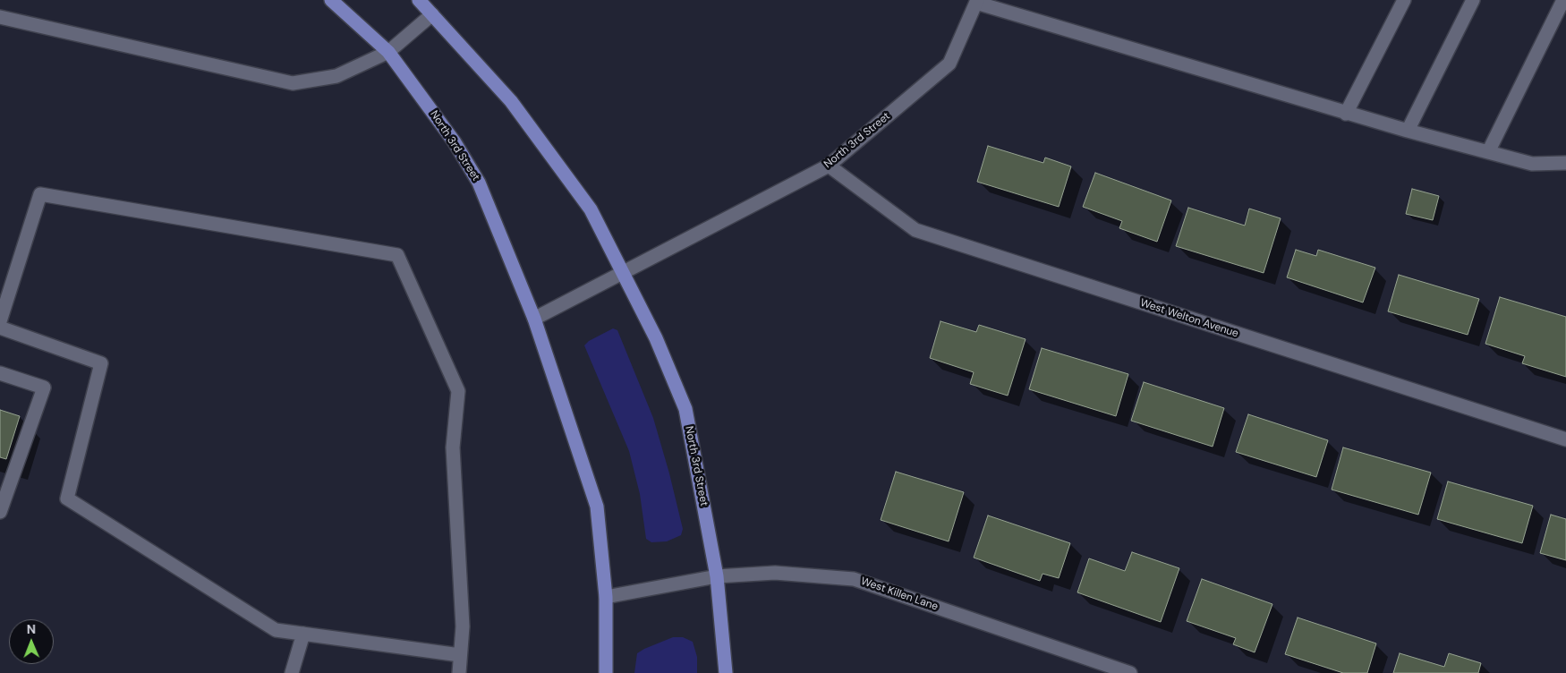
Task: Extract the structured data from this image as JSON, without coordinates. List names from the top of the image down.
{
  "streets": {
    "main road": ["North 3rd Street"],
    "street": ["West Welton Avenue", "West Killen Lane"]
  },
  "crossings": [
    ["North 3rd Street", "West Welton Avenue"],
    ["North 3rd Street", "West Killen Lane"]
  ],
  "north": "top"
}
